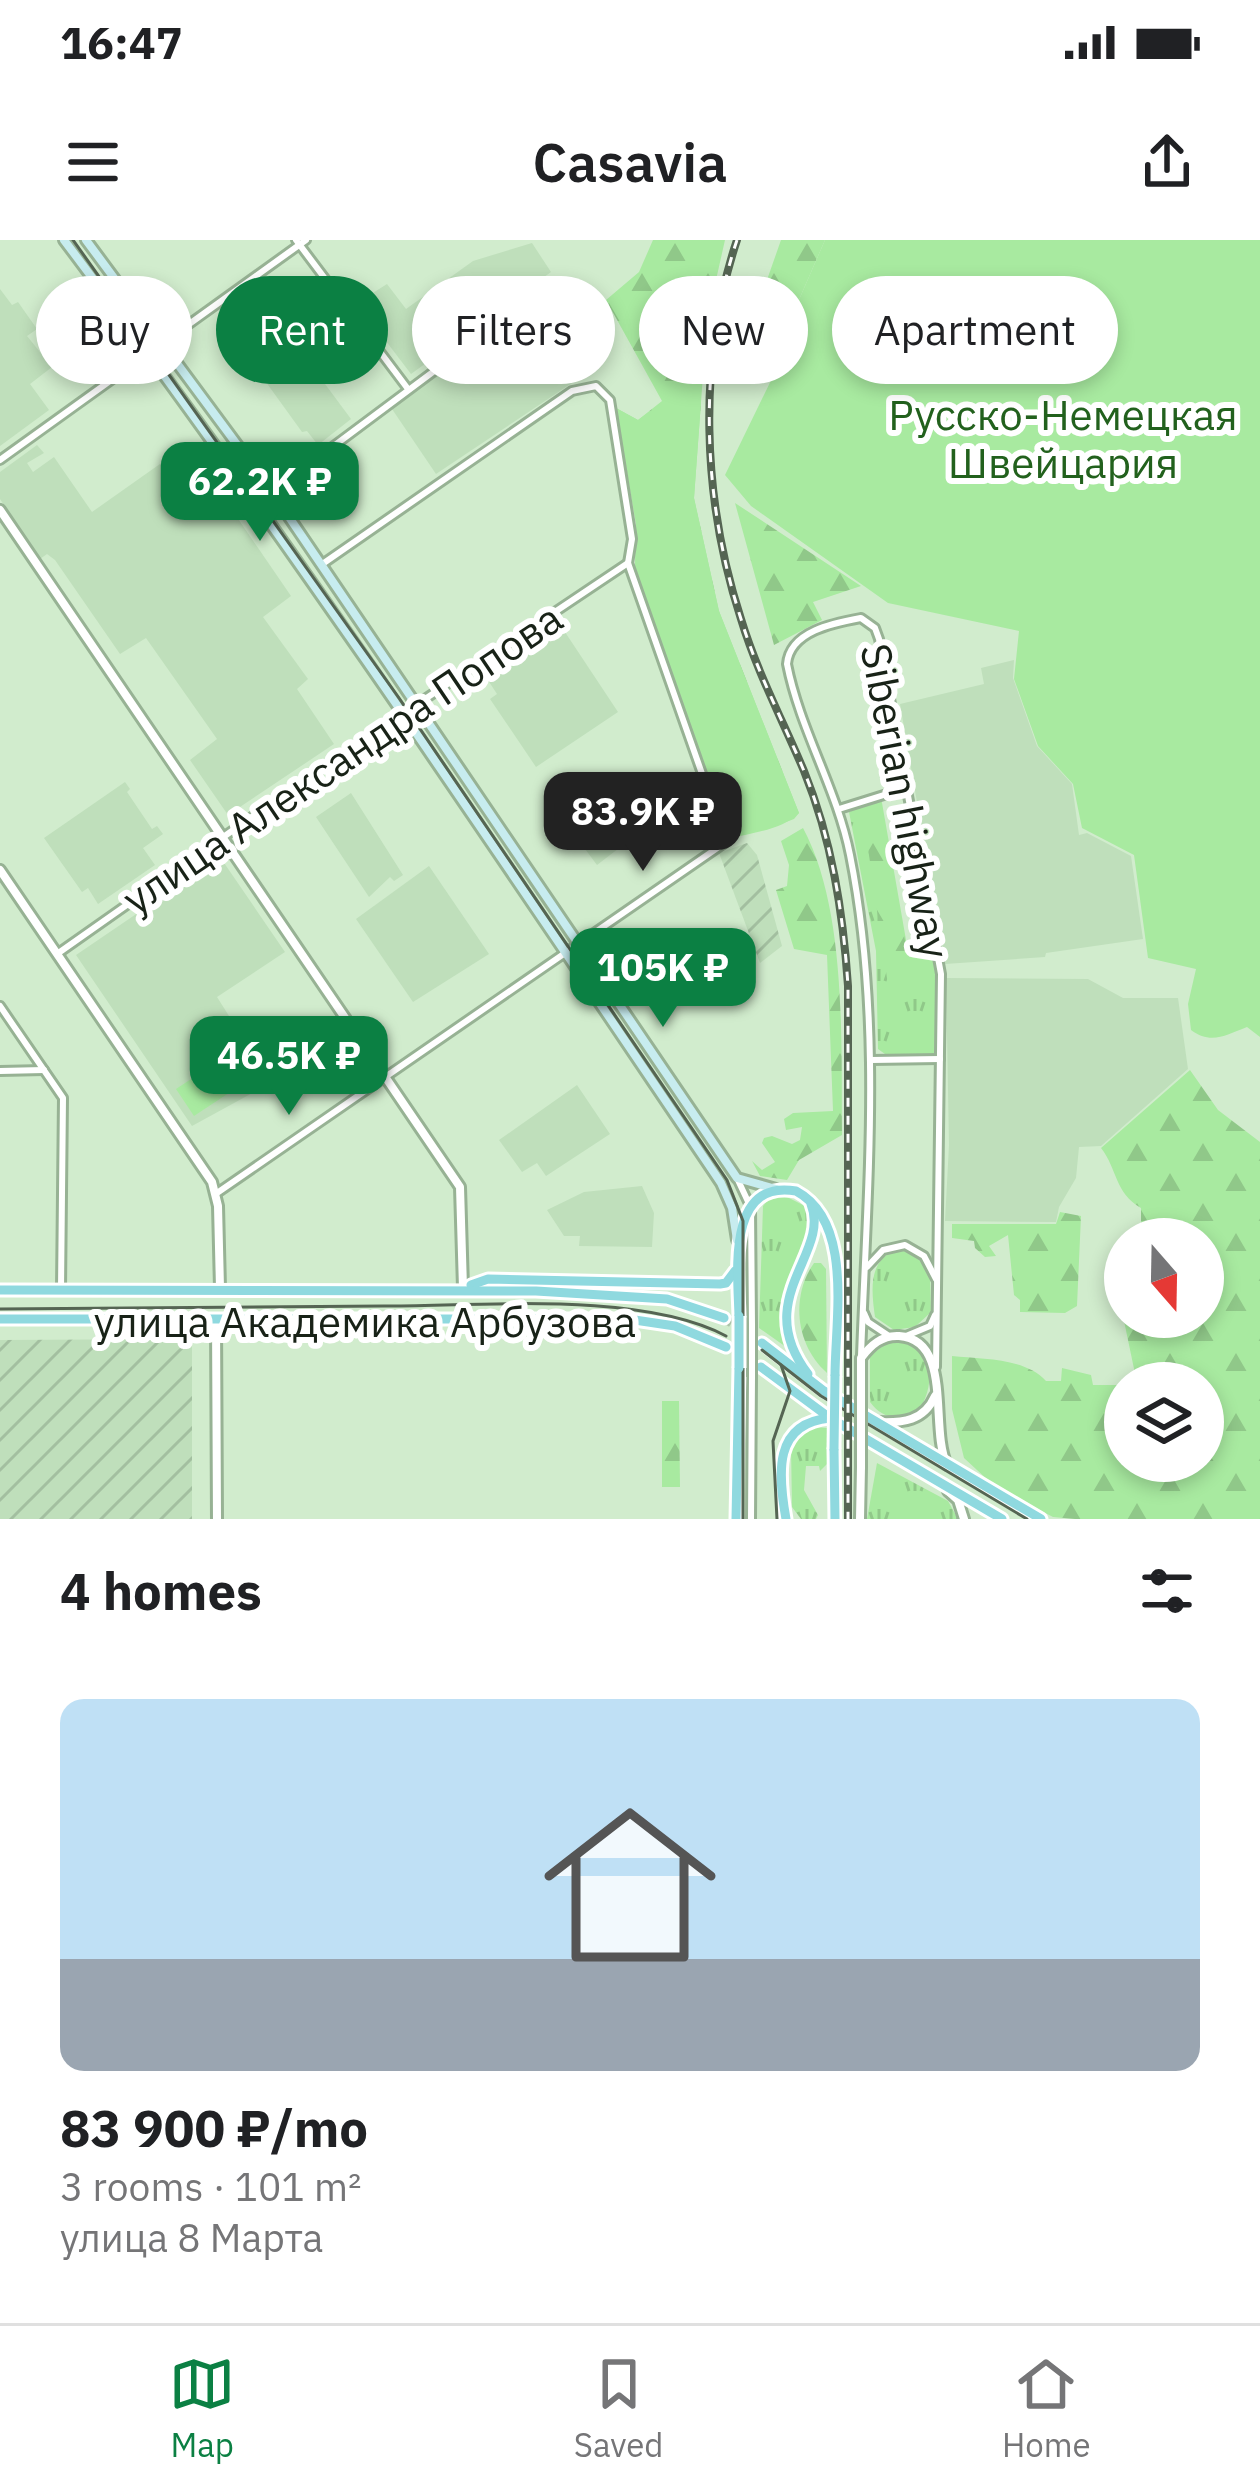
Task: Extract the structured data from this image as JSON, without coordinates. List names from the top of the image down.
{
  "streets": {
    "main road": ["улица Академика Арбузова"],
    "street": ["улица Александра Попова", "Siberian highway"]
  },
  "parks": ["Русско-Немецкая Швейцария"],
  "north": "bottom",
  "page": {
    "status": "16:47",
    "header": "Casavia",
    "chip": [
      "Buy",
      "Rent",
      "Filters",
      "New",
      "Apartment"
    ],
    "price": [
      "62.2K ₽",
      "83.9K ₽",
      "105K ₽",
      "46.5K ₽"
    ],
    "heading": "4 homes",
    "list": [
      {
        "name": "83 900 ₽/mo",
        "note": "3 rooms · 101 m² · улица 8 Марта"
      }
    ],
    "tabs": ["Map", "Saved", "Home"]
  }
}
